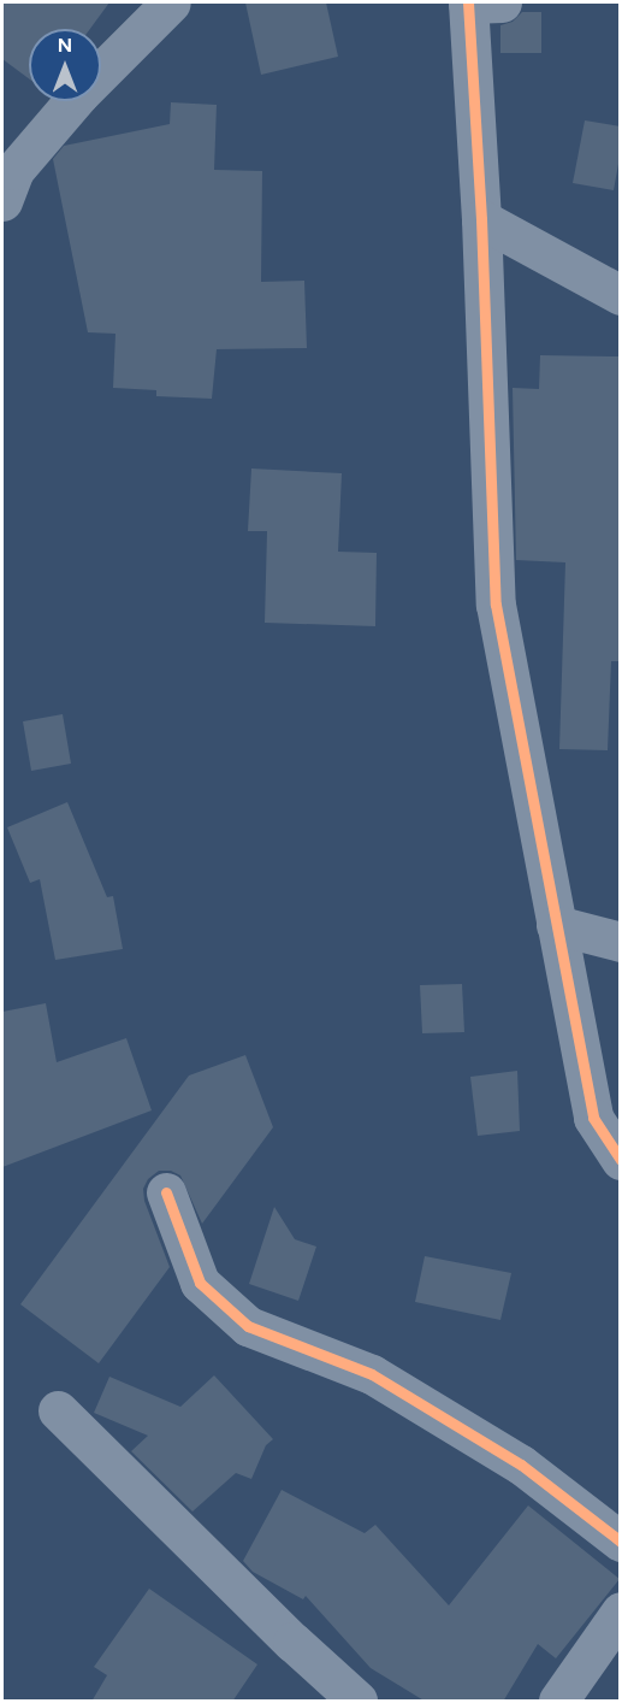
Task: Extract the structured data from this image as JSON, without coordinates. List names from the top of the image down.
{
  "north": "top"
}
